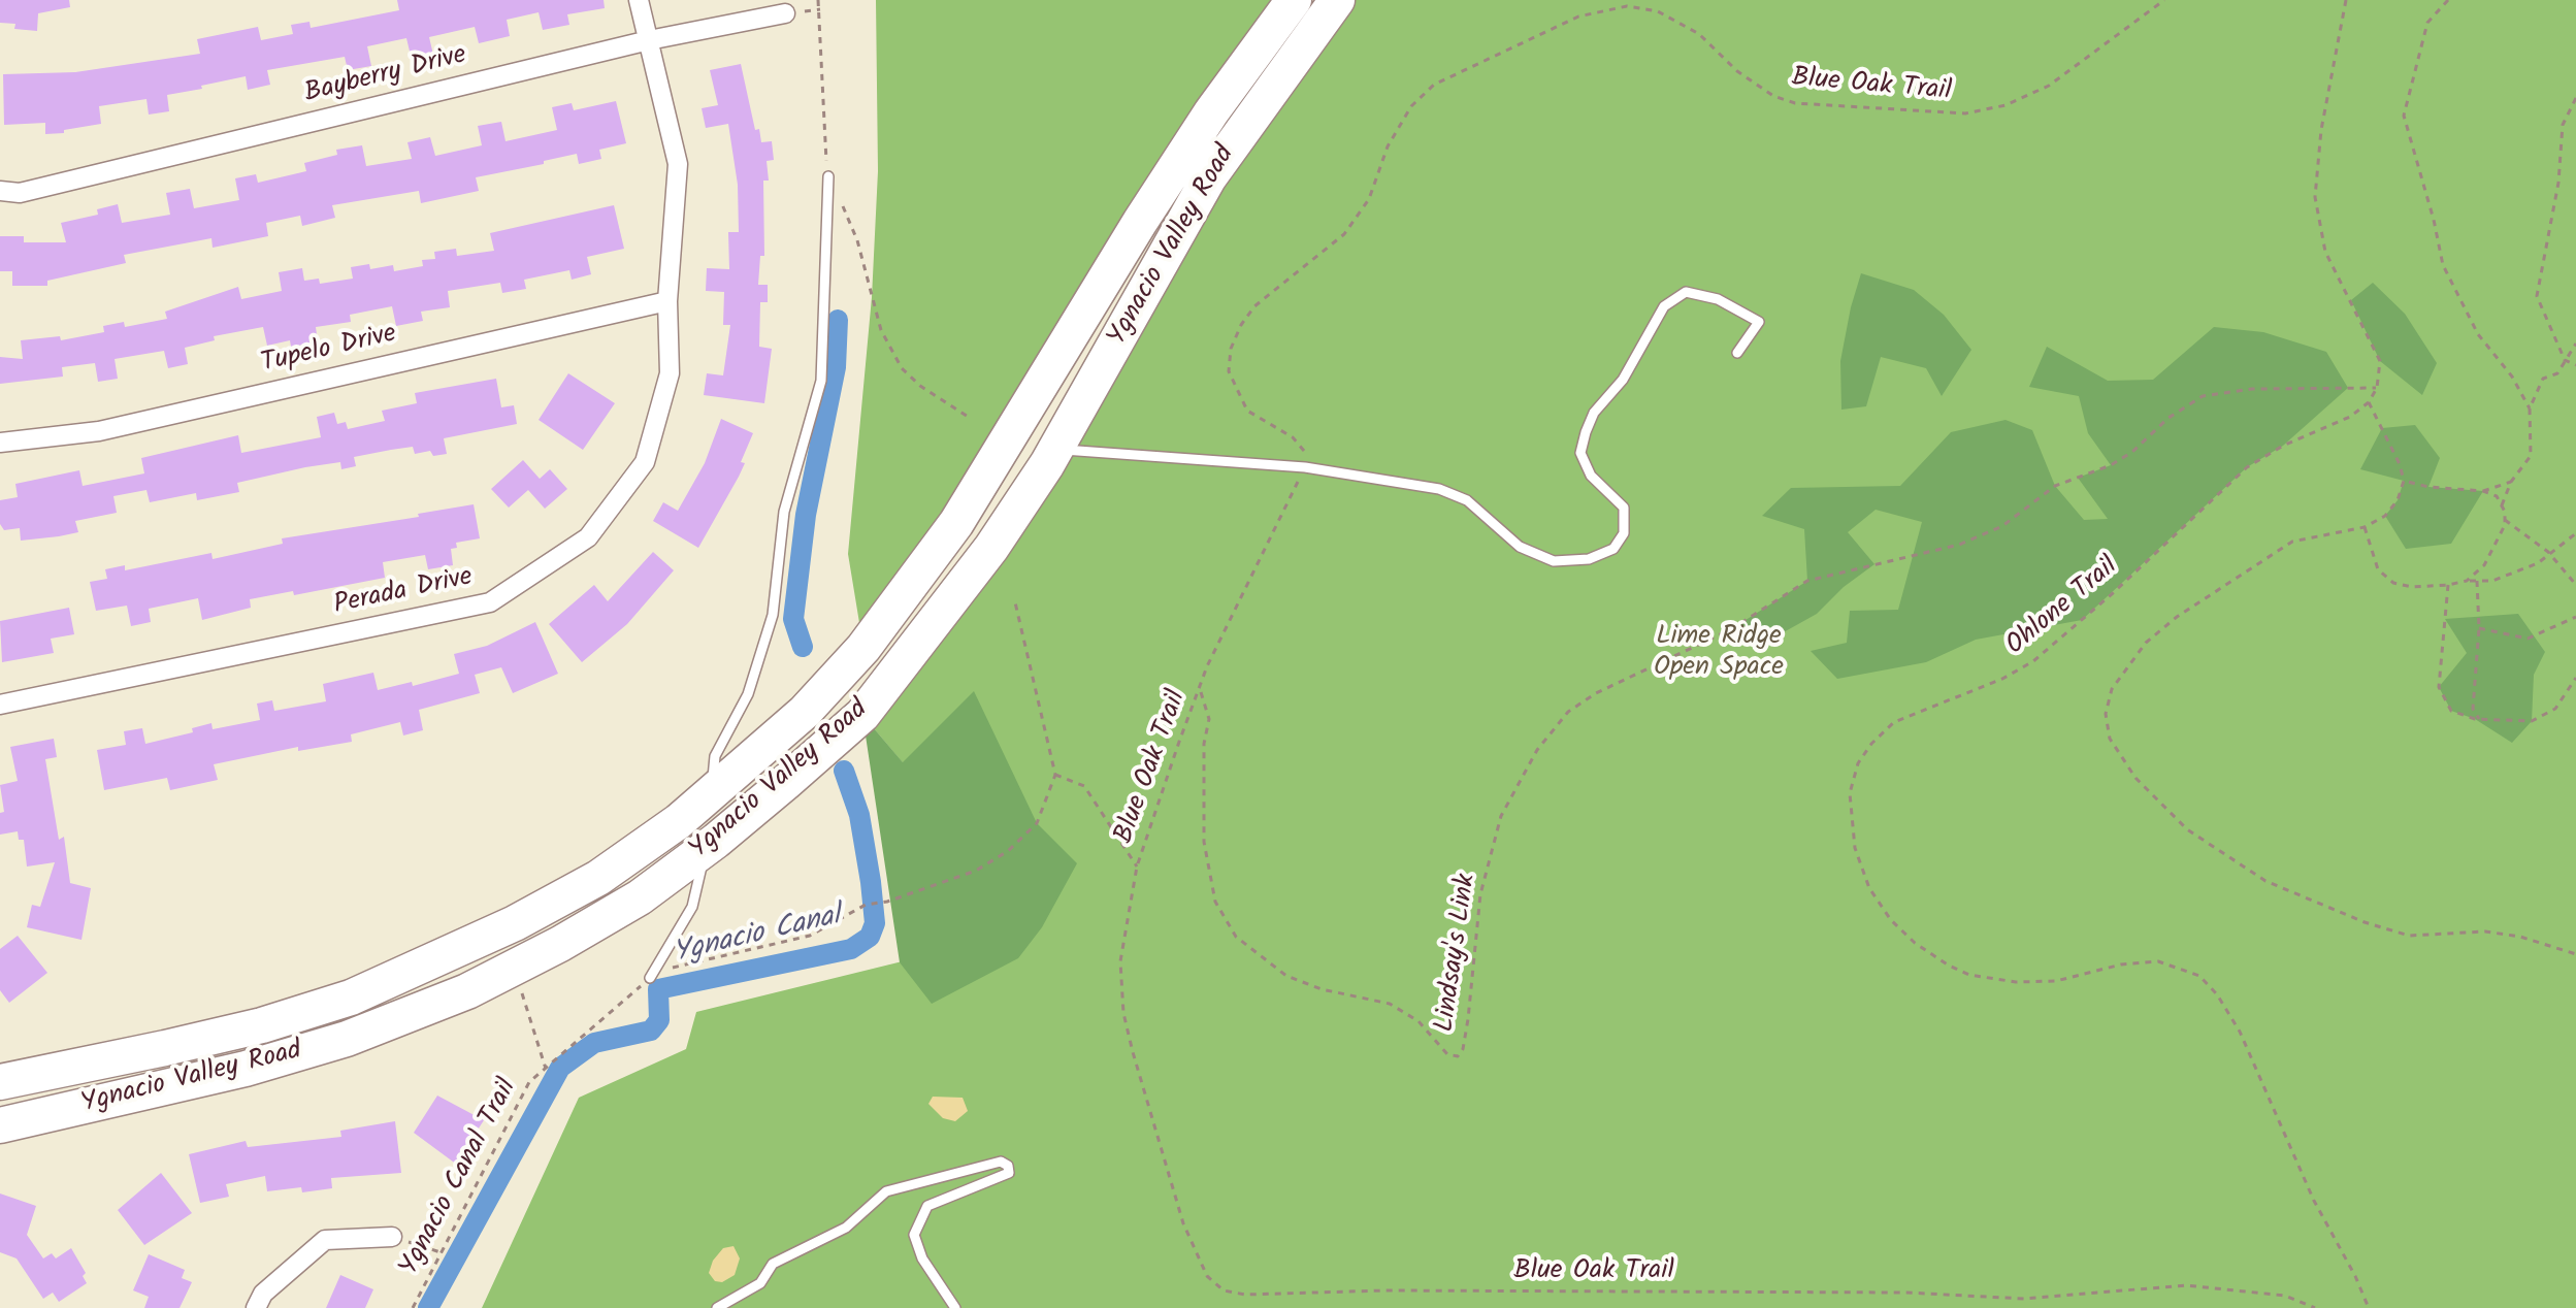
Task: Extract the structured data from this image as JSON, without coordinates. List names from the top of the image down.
{
  "streets": {
    "highway": ["Ygnacio Valley Road"],
    "street": ["Bayberry Drive", "Tupelo Drive", "Perada Drive"],
    "path": [
      "Blue Oak Trail",
      "Ohlone Trail",
      "Lindsay's Link",
      "Ygnacio Canal Trail"
    ]
  },
  "crossings": [
    ["Bayberry Drive", "Perada Drive"],
    ["Blue Oak Trail", "Lindsay's Link"],
    ["Tupelo Drive", "Perada Drive"],
    ["Ohlone Trail", "Lindsay's Link"]
  ],
  "water": ["Ygnacio Canal"],
  "parks": ["Lime Ridge Open Space"]
}
